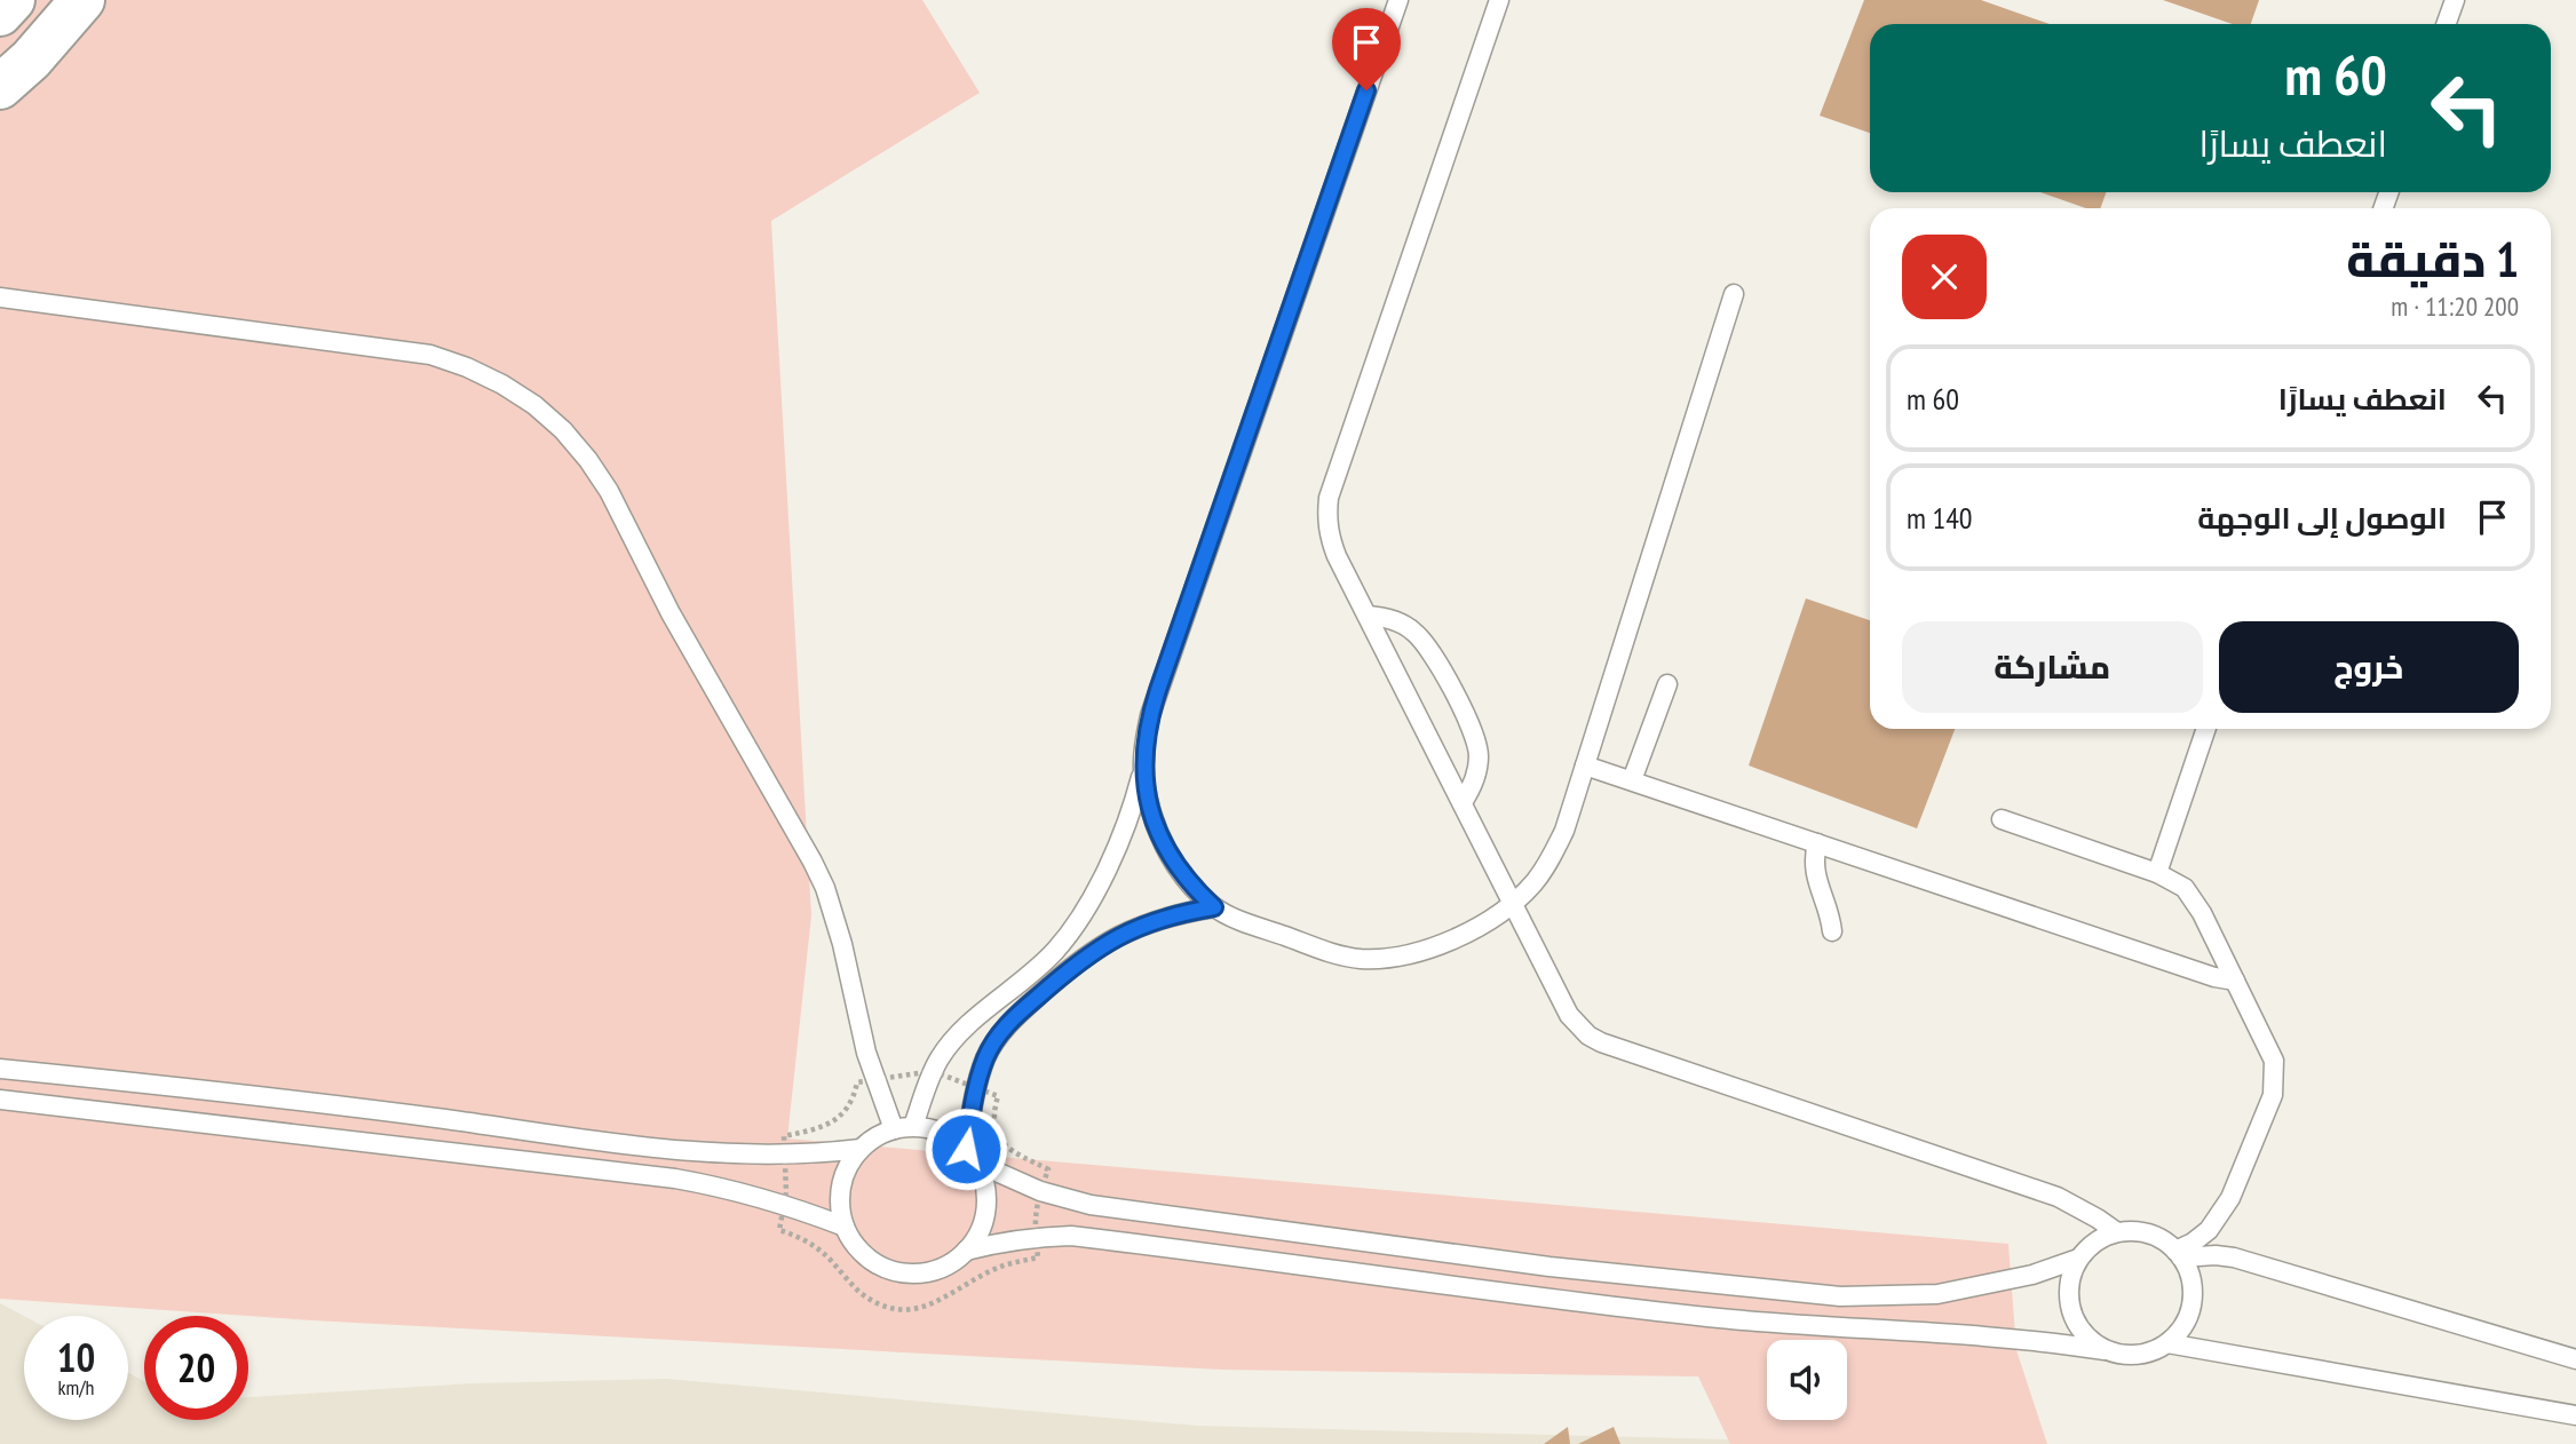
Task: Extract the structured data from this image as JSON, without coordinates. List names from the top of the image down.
{
  "page": {
    "turn": ["60 m", "انعطف يسارًا"],
    "heading": ["1 دقيقة", "200 m · 11:20"],
    "list": [
      {
        "name": "انعطف يسارًا",
        "value": "60 m"
      },
      {
        "name": "الوصول إلى الوجهة",
        "value": "140 m"
      }
    ],
    "buttons": ["خروج", "مشاركة"],
    "speed": "10 km/h",
    "limit": "20"
  }
}
